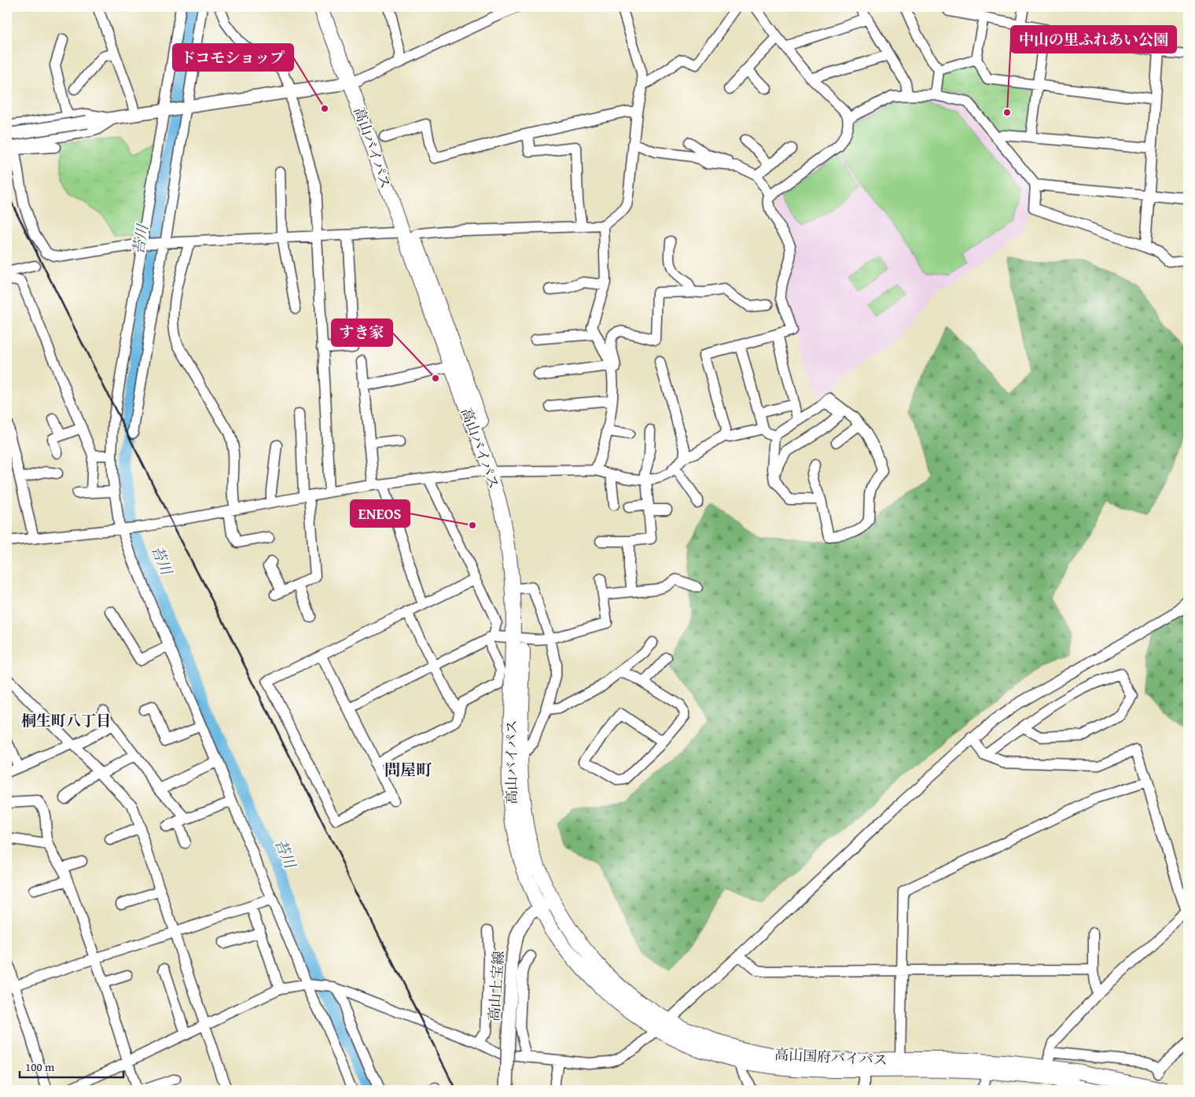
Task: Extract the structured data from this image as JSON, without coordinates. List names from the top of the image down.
{
  "streets": {
    "highway": ["高山バイパス", "高山国府バイパス"],
    "main road": ["高山上宝線"]
  },
  "crossings": [
    ["高山バイパス", "高山上宝線"],
    ["高山バイパス", "高山国府バイパス"],
    ["高山上宝線", "高山国府バイパス"]
  ],
  "districts": ["桐生町八丁目", "問屋町"],
  "water": ["苔川"],
  "places": [
    "ドコモショップ",
    "中山の里ふれあい公園",
    "すき家",
    "ENEOS"
  ],
  "scale_bar": "100 m"
}
